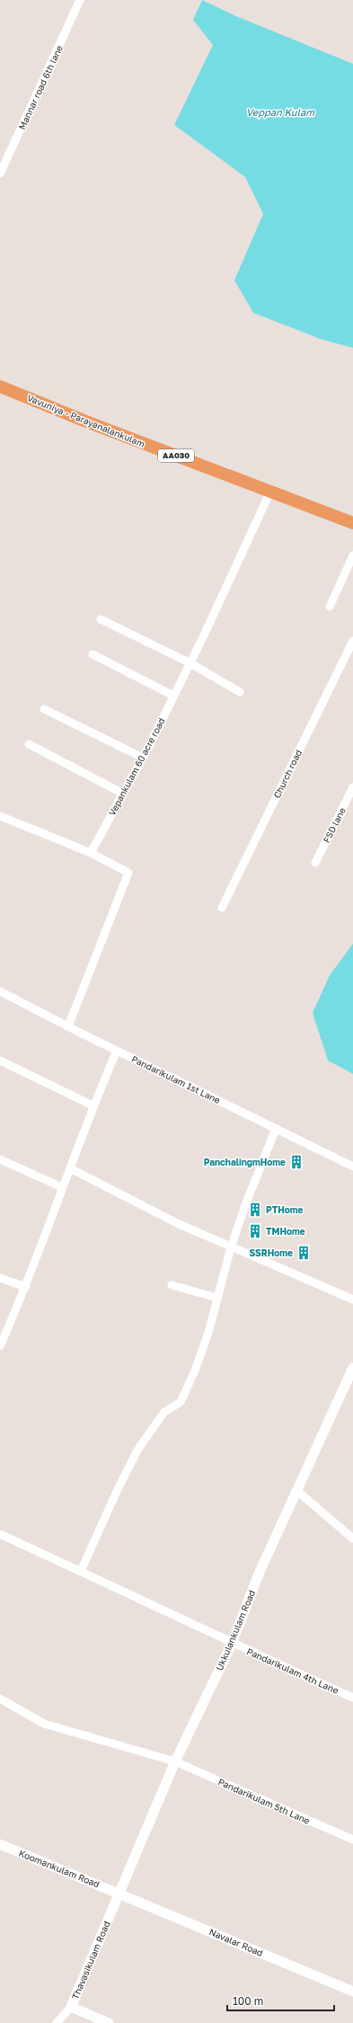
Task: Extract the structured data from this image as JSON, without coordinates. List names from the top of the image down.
{
  "streets": {
    "highway": ["Vavuniya - Parayanalankulam", "AA030"],
    "street": [
      "Mannar road 6th lane",
      "Vepankulam 60 acre road",
      "Church road",
      "FSD lane",
      "Pandarikulam 1st Lane",
      "Ukkulankulam Road",
      "Pandarikulam 4th Lane",
      "Pandarikulam 5th Lane",
      "Koomankulam Road",
      "Navalar Road",
      "Thavasikulam Road"
    ]
  },
  "crossings": [
    ["Vavuniya - Parayanalankulam", "Vepankulam 60 acre road"],
    ["Ukkulankulam Road", "Pandarikulam 4th Lane"],
    ["Ukkulankulam Road", "Pandarikulam 5th Lane"],
    ["Ukkulankulam Road", "Koomankulam Road"],
    ["Ukkulankulam Road", "Navalar Road"],
    ["Ukkulankulam Road", "Thavasikulam Road"],
    ["Koomankulam Road", "Navalar Road"],
    ["Koomankulam Road", "Thavasikulam Road"],
    ["Navalar Road", "Thavasikulam Road"]
  ],
  "water": ["Veppan Kulam"],
  "places": {
    "building": [
      "PanchalingmHome",
      "PTHome",
      "TMHome",
      "SSRHome"
    ]
  },
  "scale_bar": "100 m"
}
